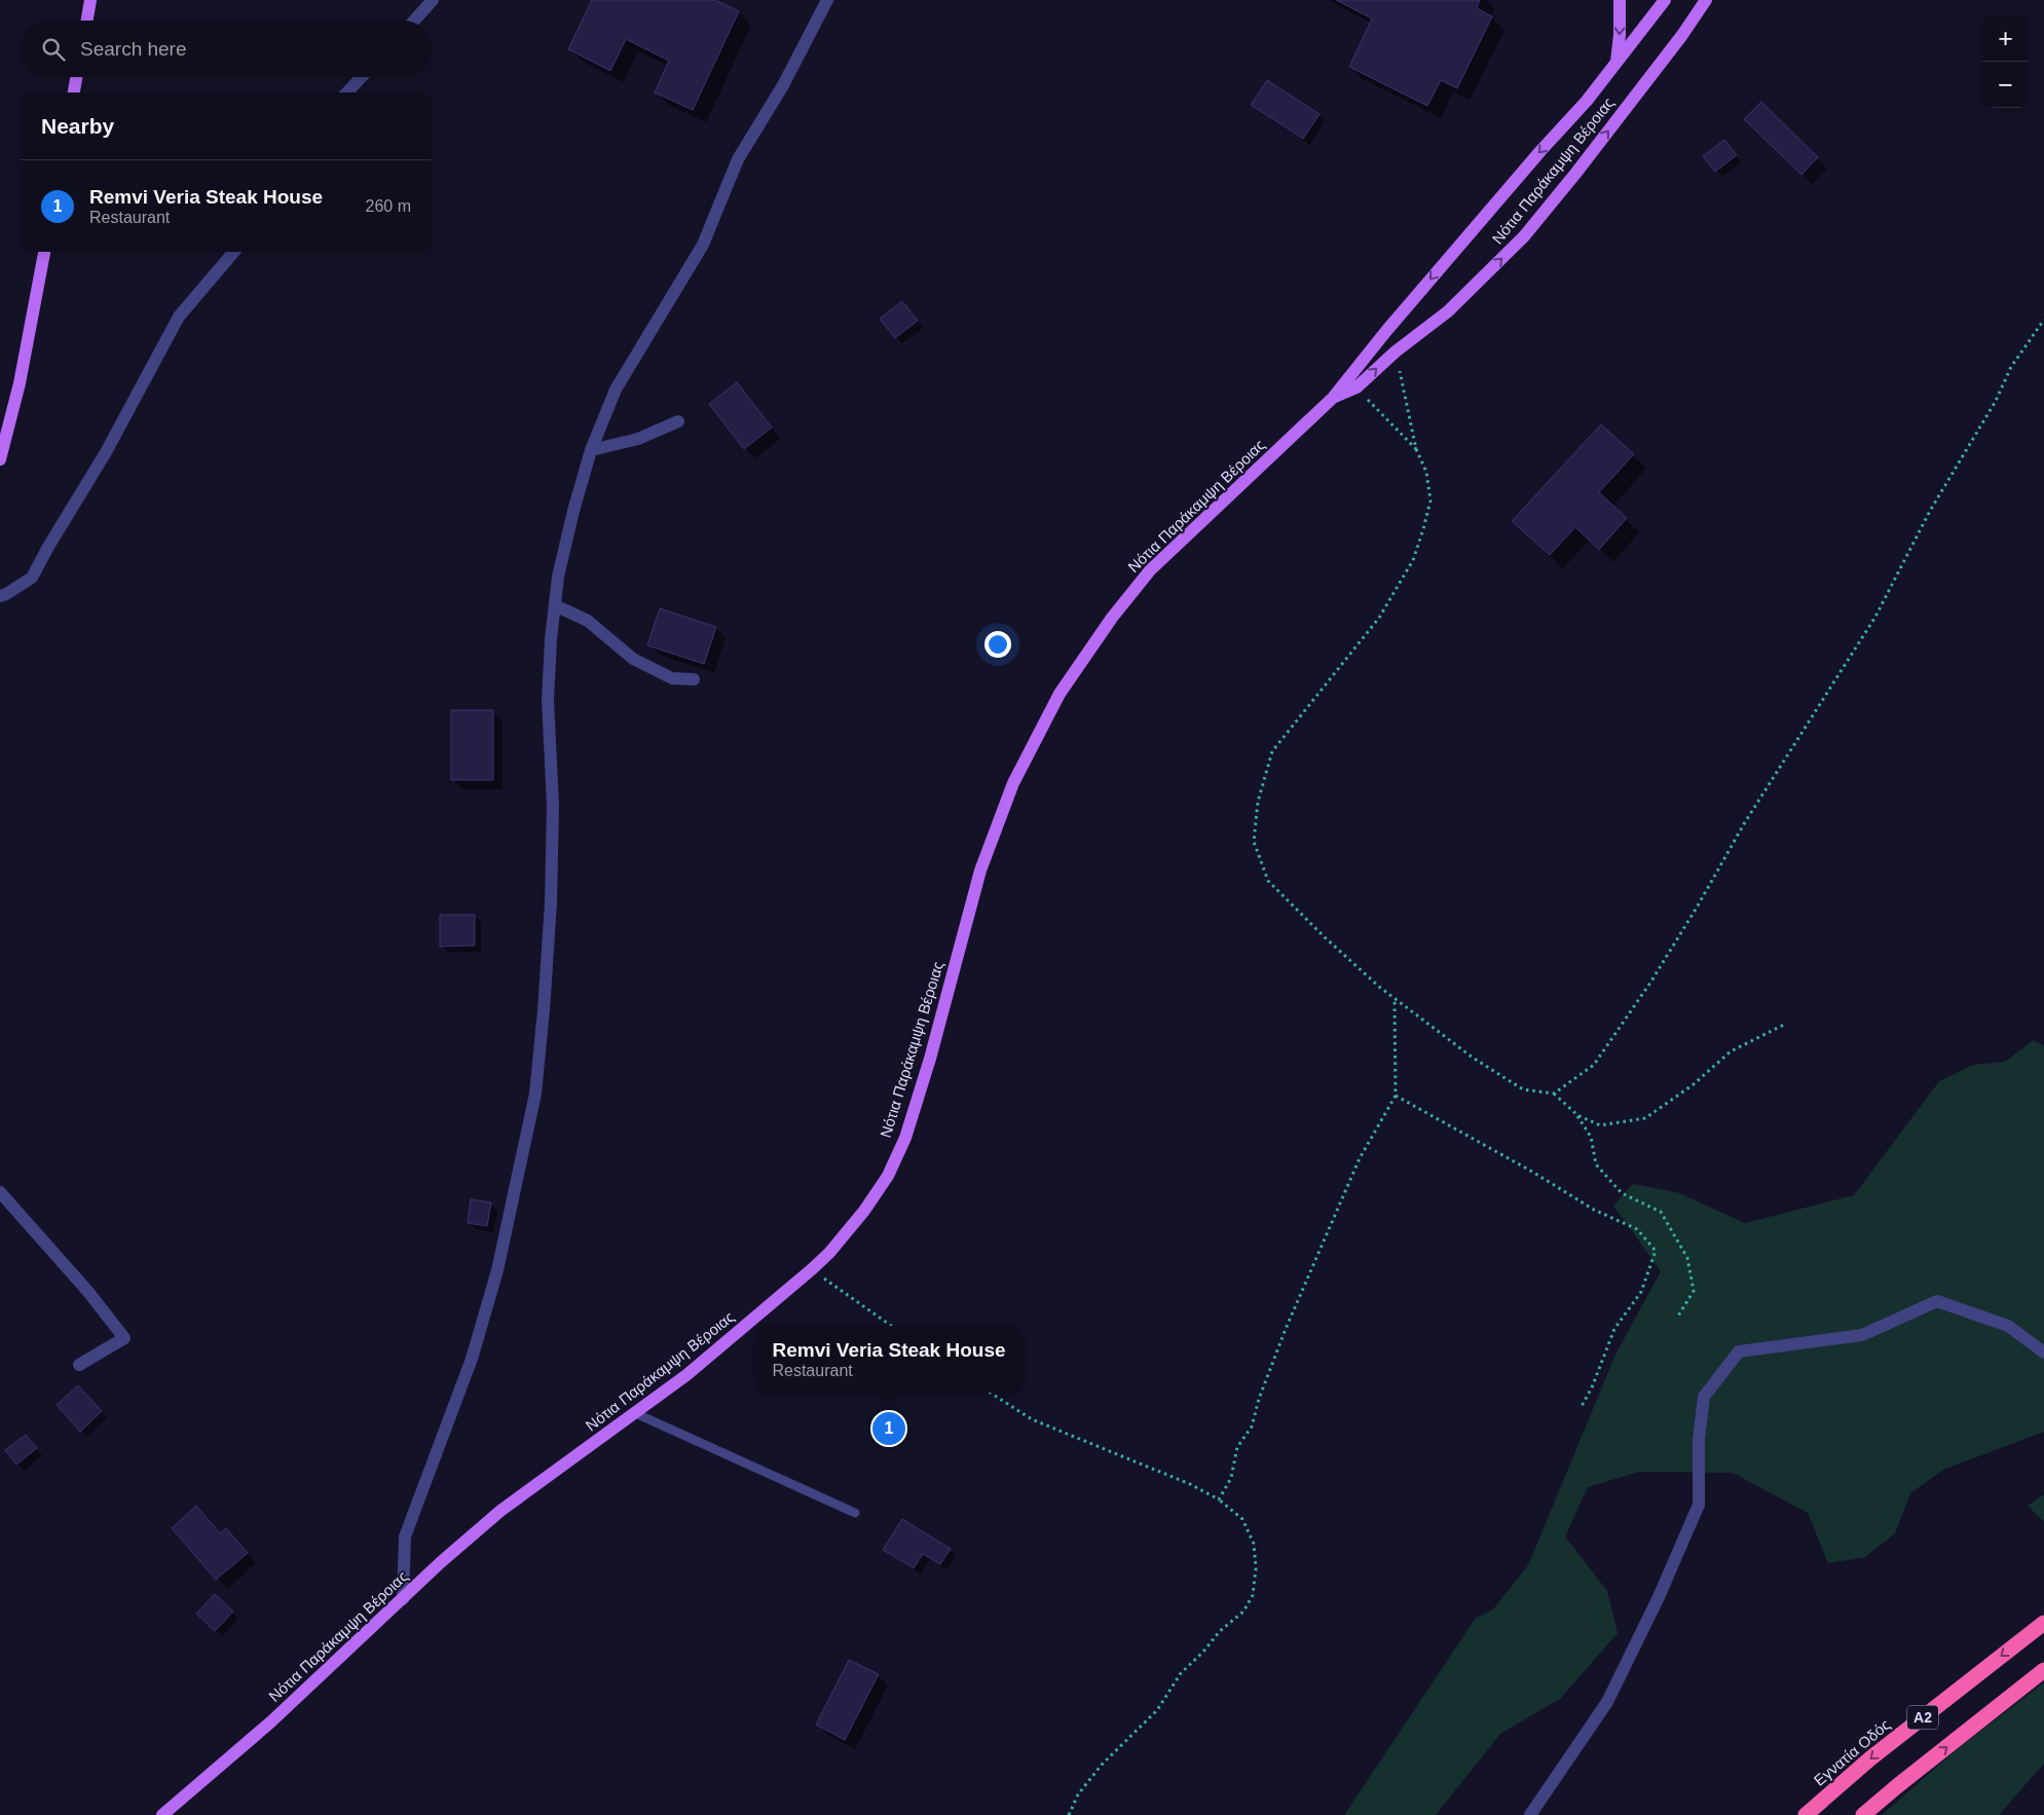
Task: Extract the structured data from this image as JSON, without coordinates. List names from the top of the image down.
{
  "streets": {
    "highway": ["Α2", "Εγνατία Οδός"],
    "main road": ["Νότια Παράκαμψη Βέροιας"]
  },
  "page": {
    "map_buttons": ["+", "−"],
    "search": "Search here",
    "heading": "Nearby",
    "list": [
      {
        "mark": "1",
        "name": "Remvi Veria Steak House",
        "note": "Restaurant",
        "value": "260 m"
      }
    ],
    "popup": ["Remvi Veria Steak House", "Restaurant"],
    "pins": "1"
  }
}
